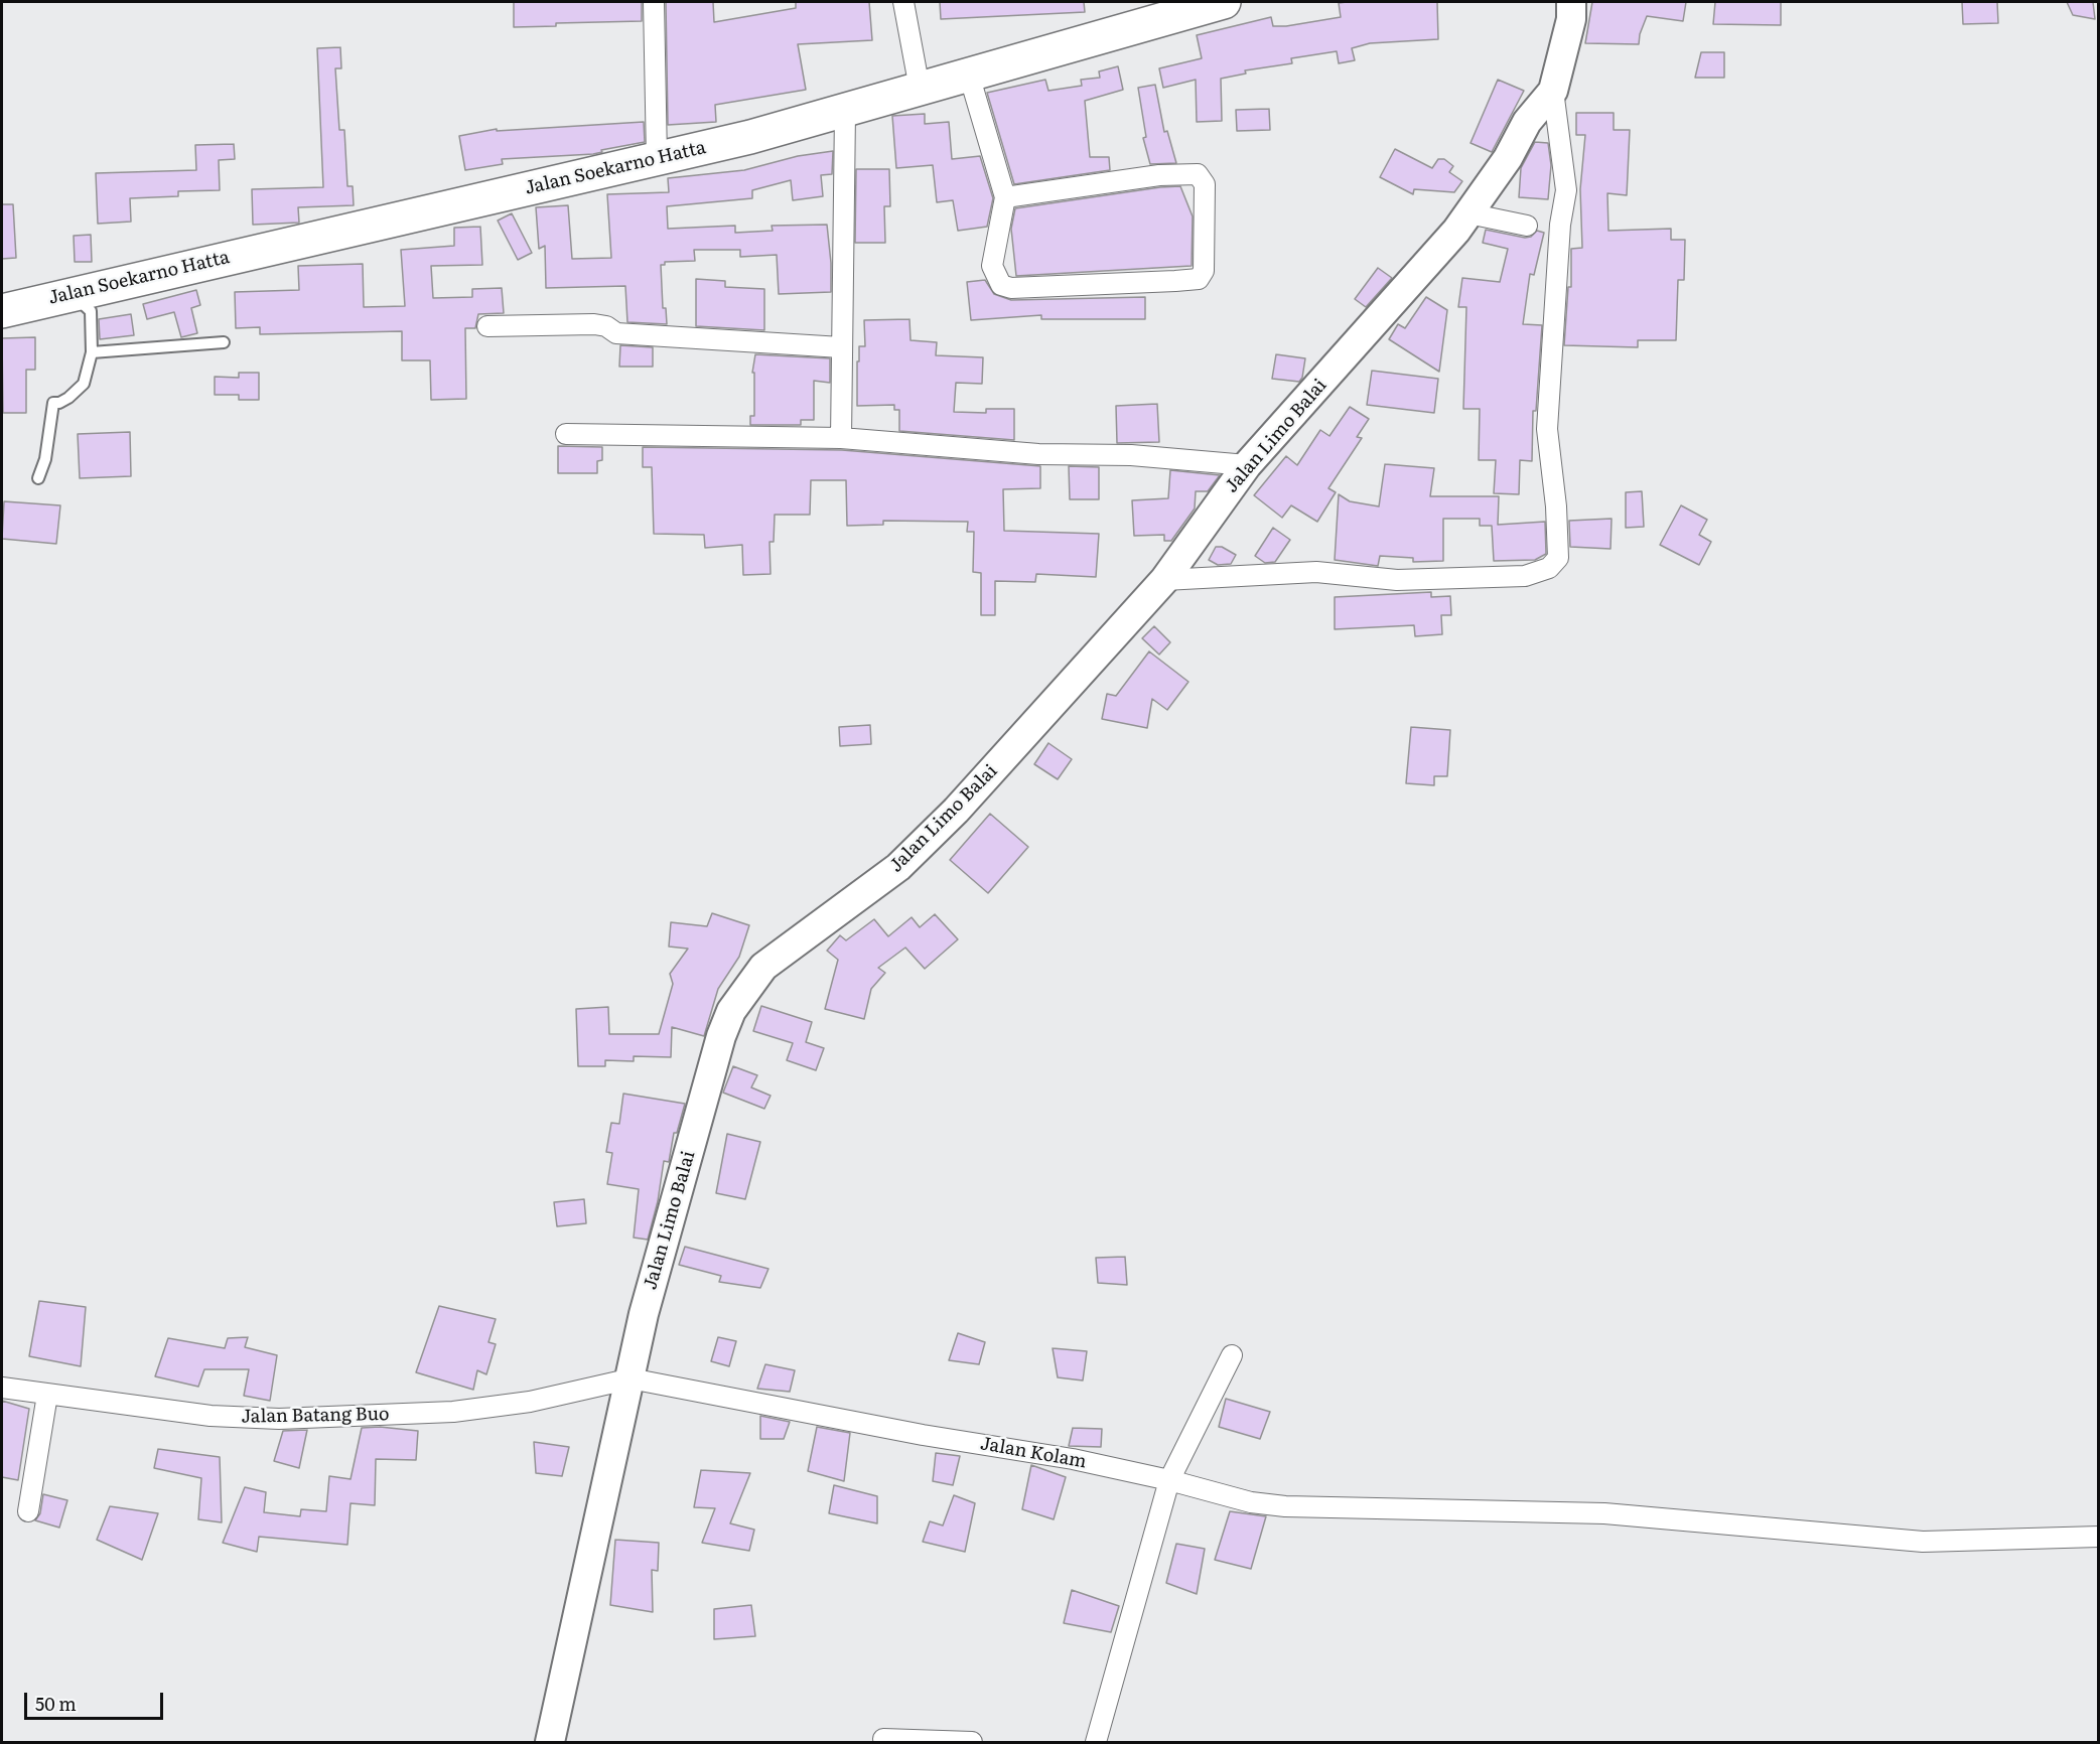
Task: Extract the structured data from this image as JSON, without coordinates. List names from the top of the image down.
{
  "streets": {
    "highway": ["Jalan Soekarno Hatta"],
    "street": ["Jalan Limo Balai", "Jalan Batang Buo", "Jalan Kolam"]
  },
  "crossings": [
    ["Jalan Limo Balai", "Jalan Batang Buo"],
    ["Jalan Limo Balai", "Jalan Kolam"],
    ["Jalan Batang Buo", "Jalan Kolam"]
  ],
  "scale_bar": "50 m"
}
